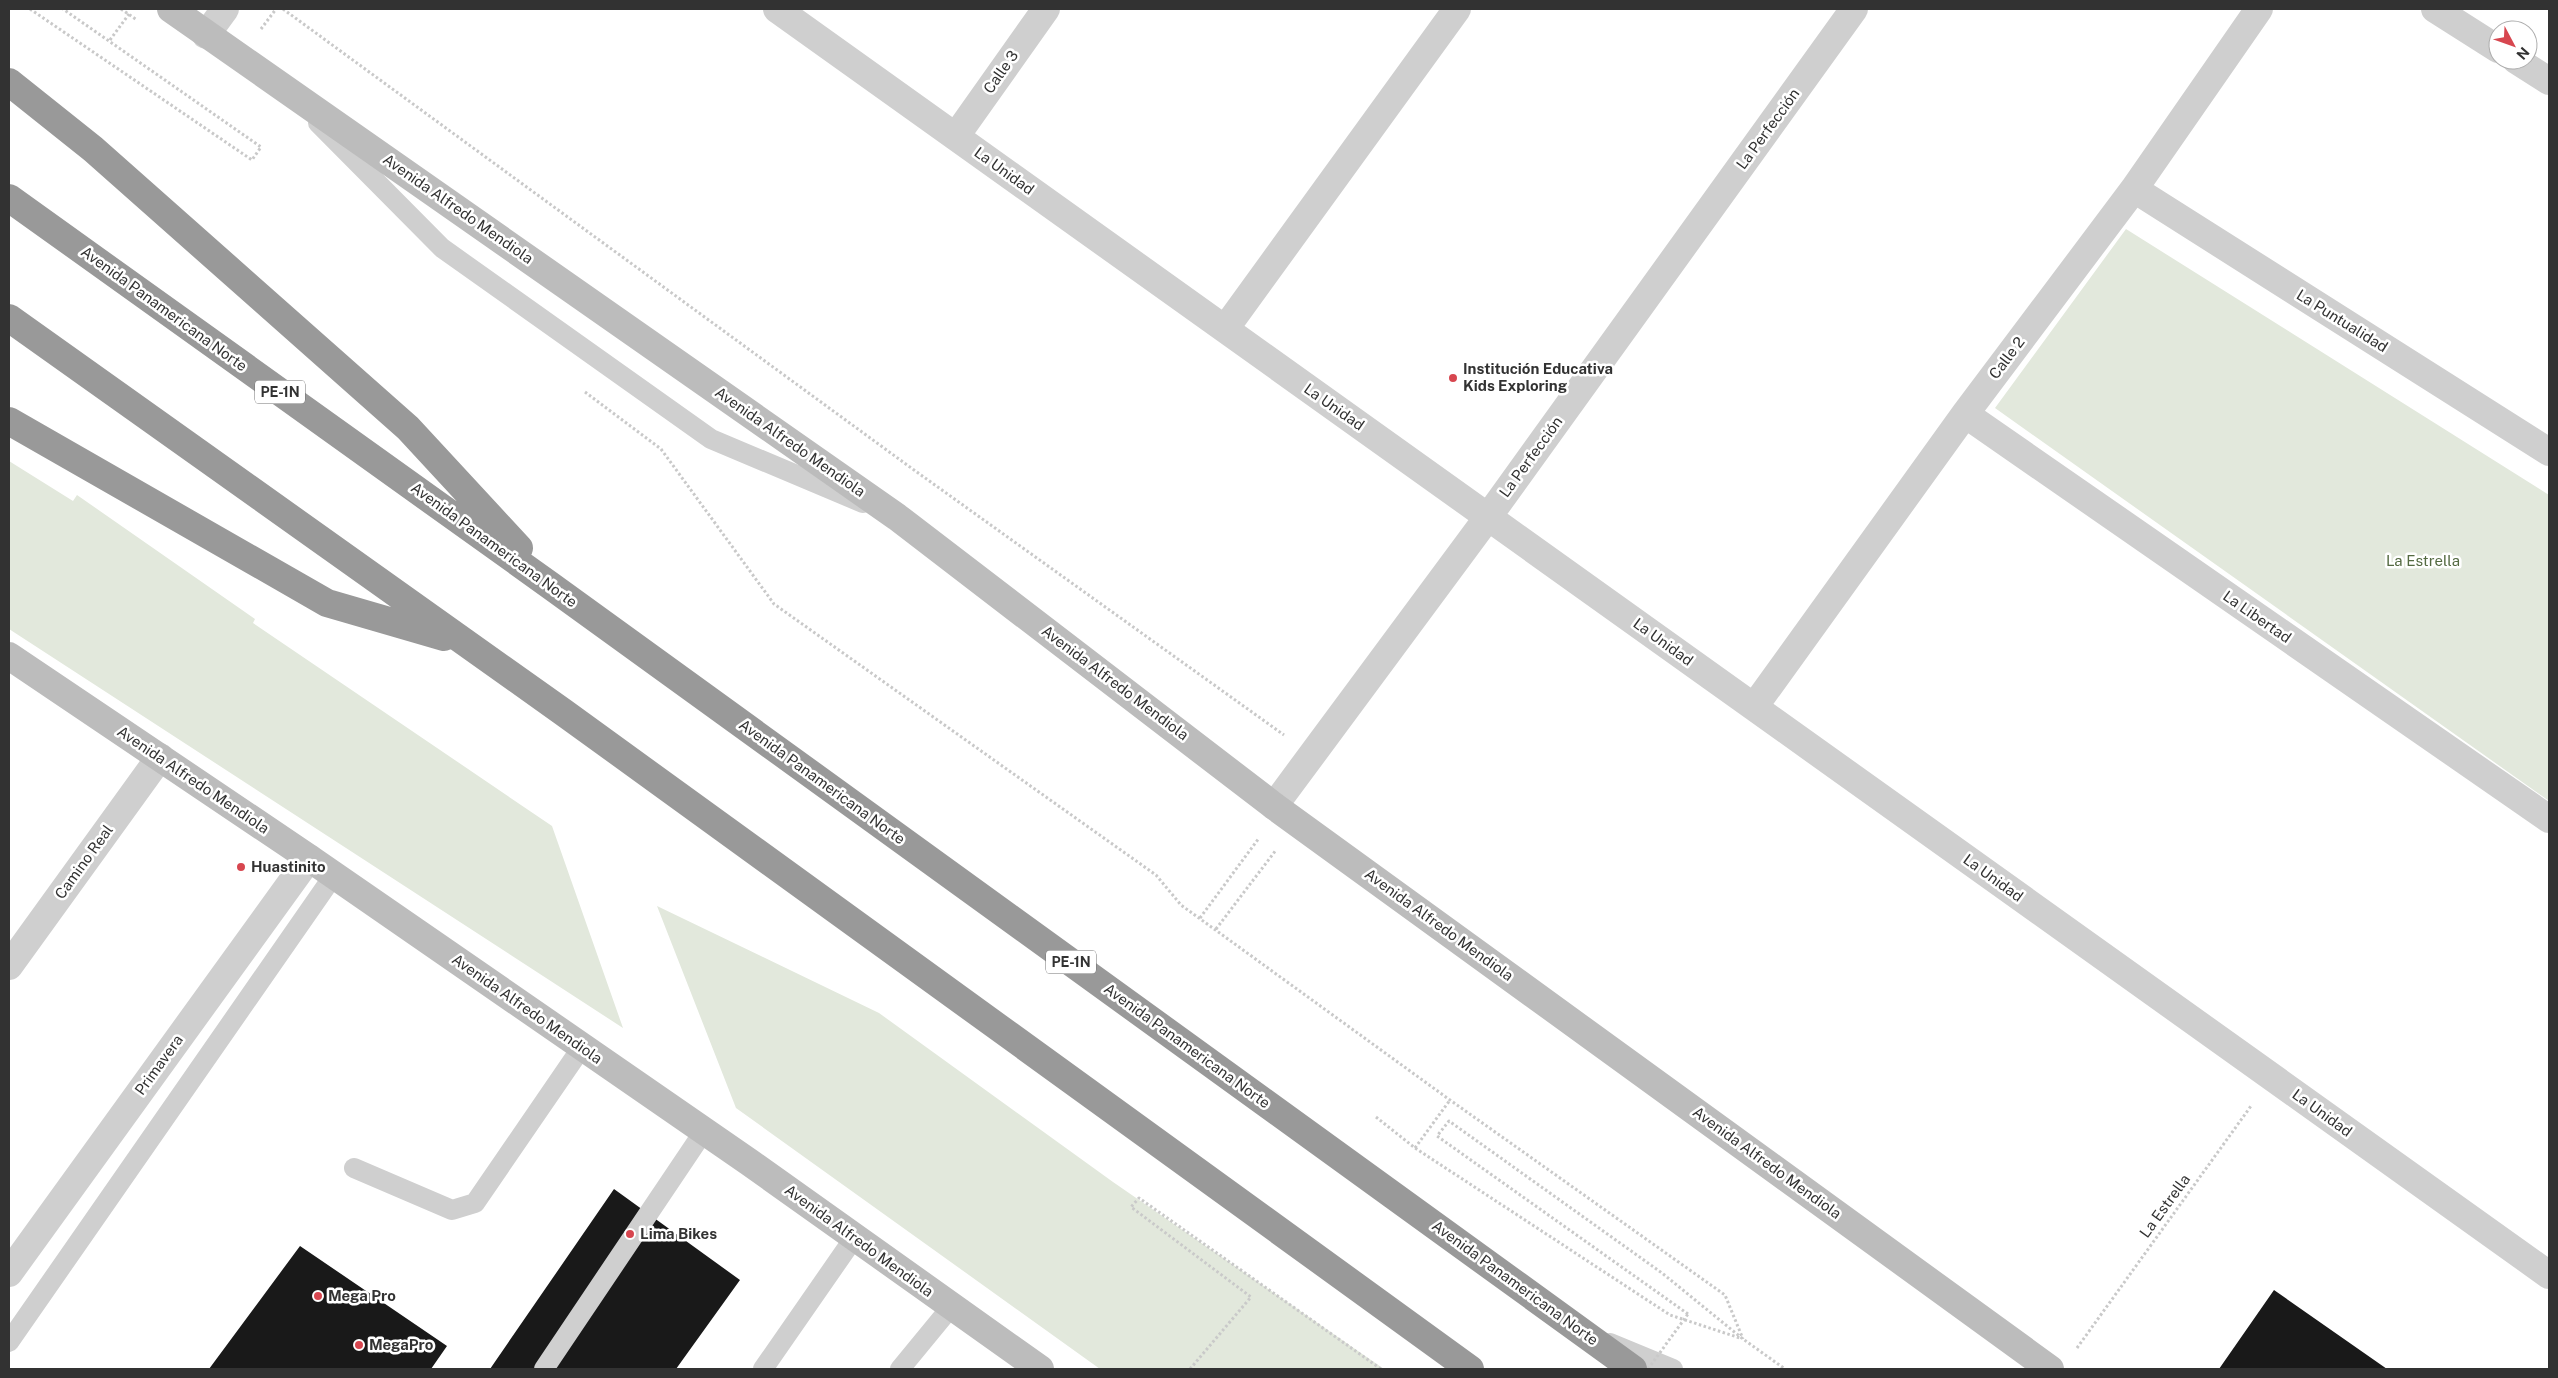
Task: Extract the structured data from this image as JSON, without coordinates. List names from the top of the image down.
{
  "streets": {
    "highway": ["Avenida Panamericana Norte", "PE-1N"],
    "main road": ["Avenida Alfredo Mendiola"],
    "street": [
      "Calle 3",
      "La Perfección",
      "La Unidad",
      "La Puntualidad",
      "Calle 2",
      "La Libertad",
      "Camino Real",
      "Primavera"
    ],
    "path": ["La Estrella"]
  },
  "crossings": [
    ["Calle 3", "La Unidad"],
    ["La Perfección", "La Unidad"],
    ["La Perfección", "Avenida Alfredo Mendiola"],
    ["La Unidad", "Calle 2"],
    ["La Unidad", "La Estrella"],
    ["Avenida Alfredo Mendiola", "Camino Real"],
    ["Avenida Alfredo Mendiola", "Primavera"],
    ["La Puntualidad", "Calle 2"],
    ["Calle 2", "La Libertad"]
  ],
  "parks": ["La Estrella"],
  "places": [
    "Institución Educativa Kids Exploring",
    "Huastinito",
    "Lima Bikes",
    "Mega Pro",
    "MegaPro"
  ],
  "north": "bottom right"
}
